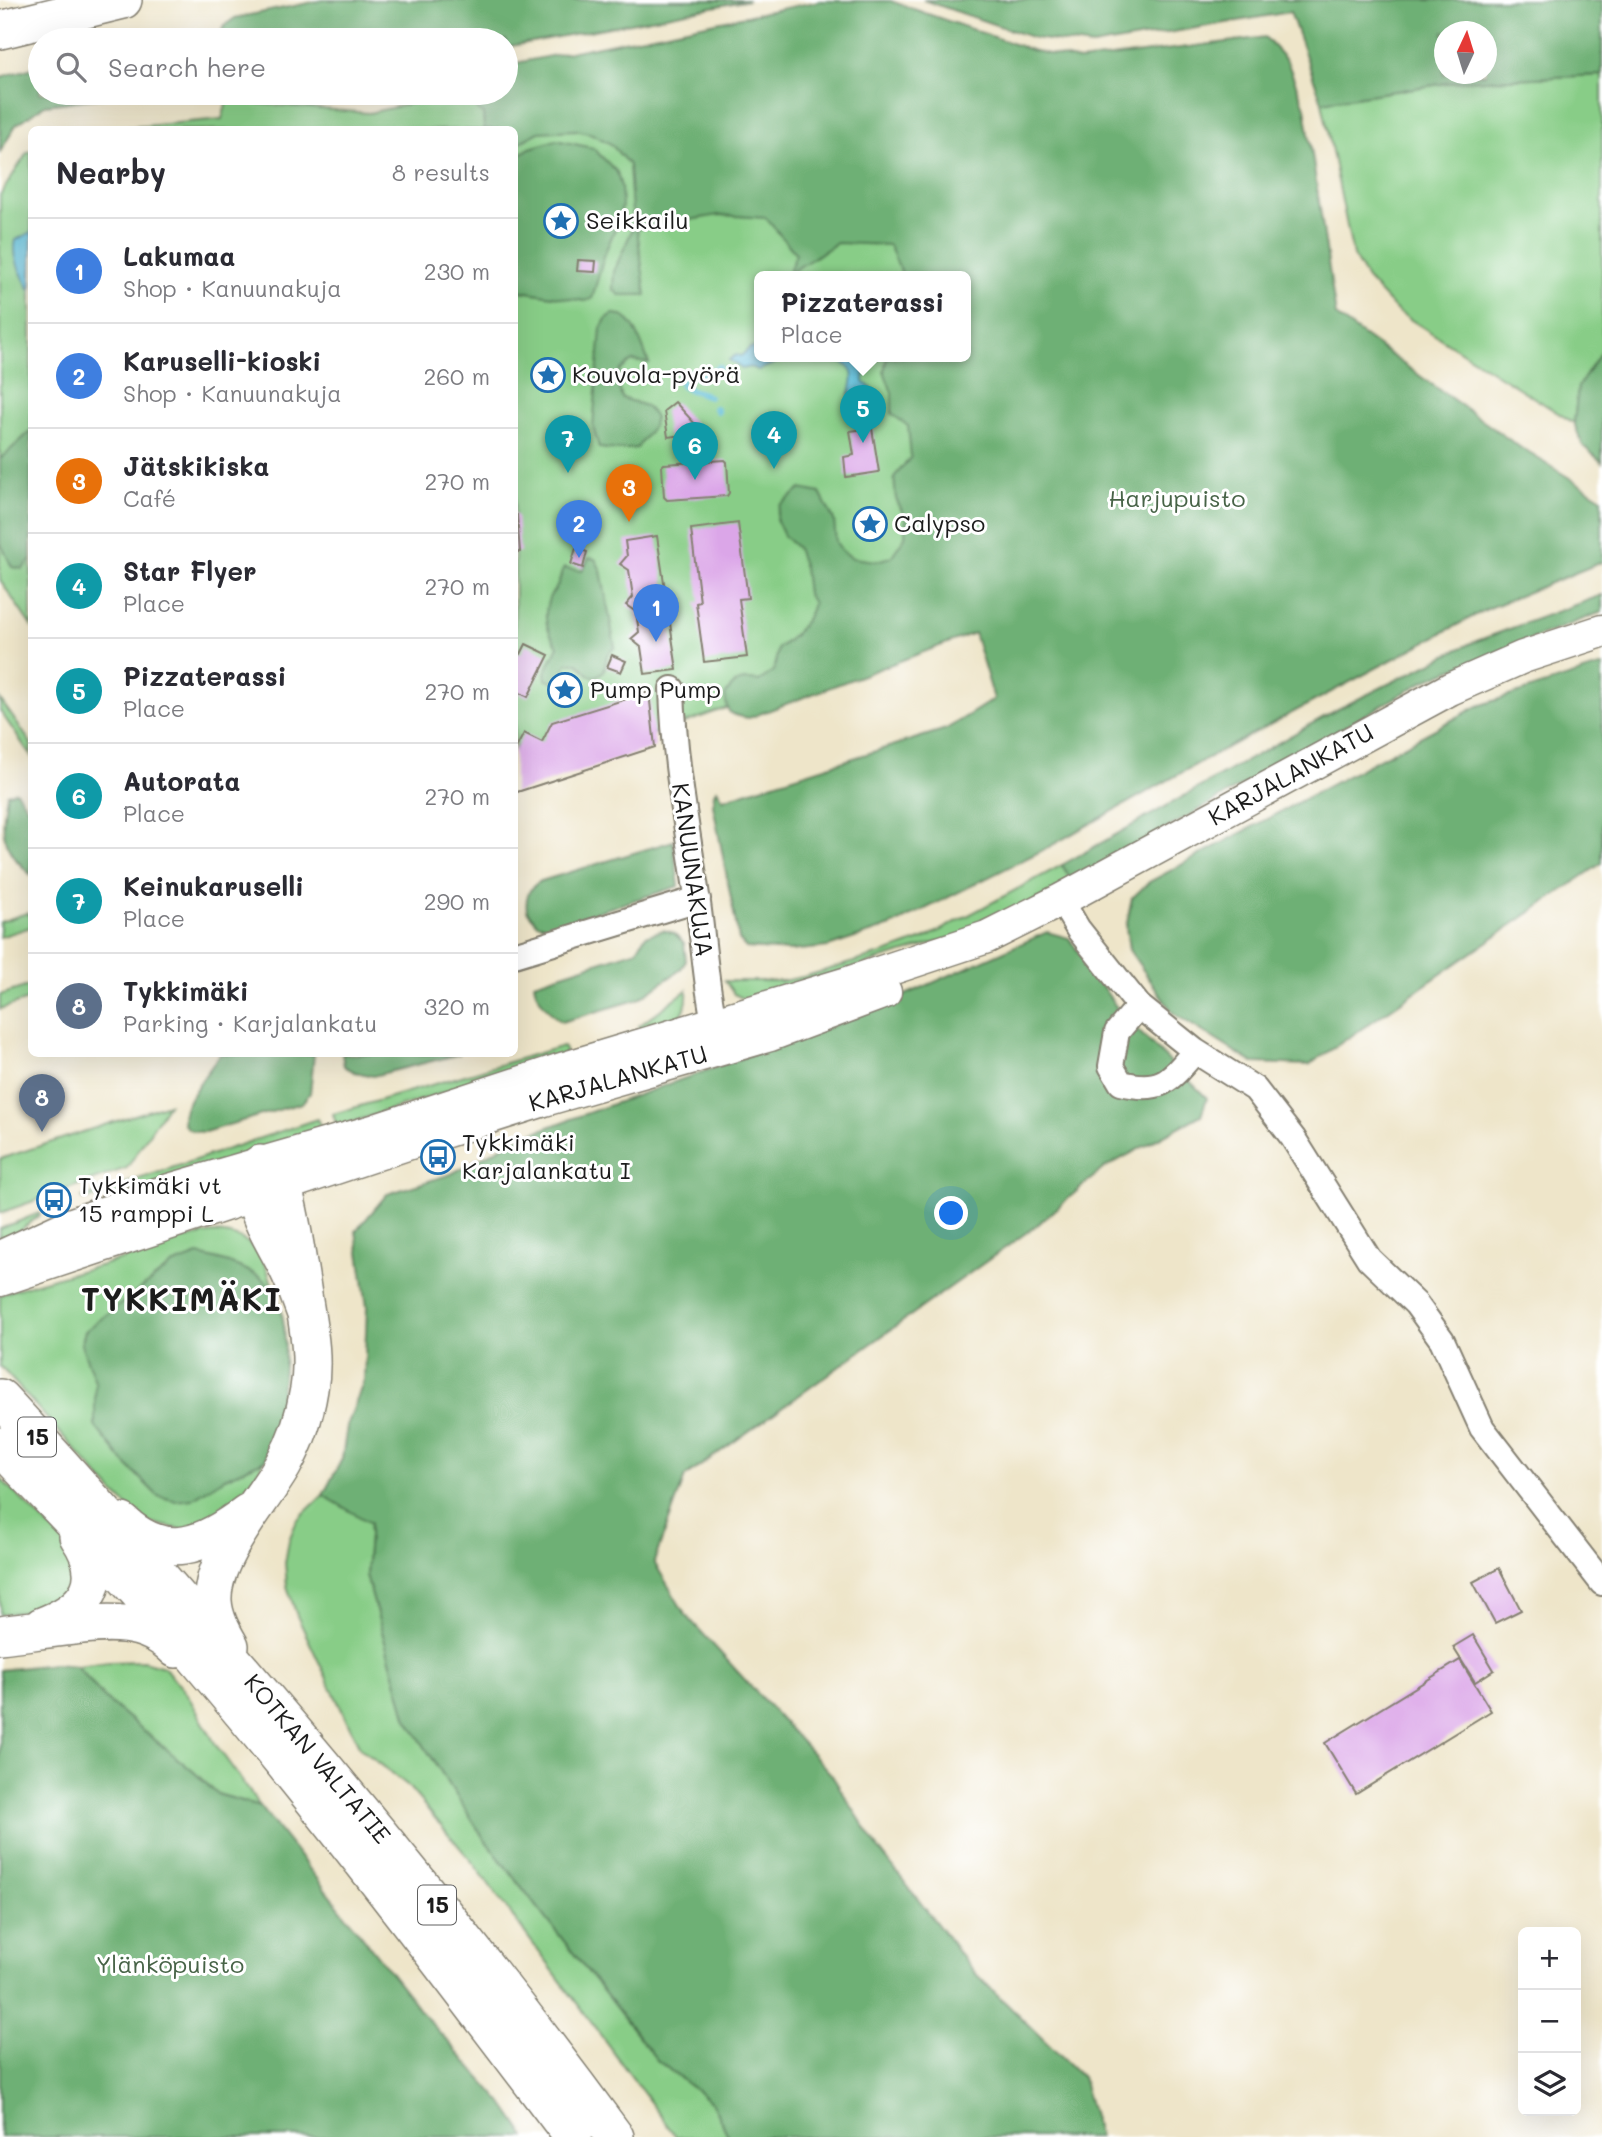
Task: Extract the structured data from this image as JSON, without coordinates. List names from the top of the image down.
{
  "streets": {
    "highway": ["15", "KOTKAN VALTATIE"],
    "main road": ["KARJALANKATU"],
    "street": ["KANUUNAKUJA"]
  },
  "crossings": [
    ["KARJALANKATU", "KANUUNAKUJA"]
  ],
  "districts": ["TYKKIMÄKI"],
  "parks": ["Harjupuisto", "Ylänköpuisto"],
  "places": {
    "place": [
      "Seikkailu",
      "Kouvola-pyörä",
      "Calypso",
      "Pump Pump"
    ],
    "bus stop": ["Tykkimäki Karjalankatu I", "Tykkimäki vt 15 ramppi L"]
  },
  "north": "top",
  "page": {
    "search": "Search here",
    "heading": ["Nearby", "8 results"],
    "list": [
      {
        "mark": "1",
        "name": "Lakumaa",
        "note": "Shop · Kanuunakuja",
        "value": "230 m"
      },
      {
        "mark": "2",
        "name": "Karuselli-kioski",
        "note": "Shop · Kanuunakuja",
        "value": "260 m"
      },
      {
        "mark": "3",
        "name": "Jätskikiska",
        "note": "Café",
        "value": "270 m"
      },
      {
        "mark": "4",
        "name": "Star Flyer",
        "note": "Place",
        "value": "270 m"
      },
      {
        "mark": "5",
        "name": "Pizzaterassi",
        "note": "Place",
        "value": "270 m"
      },
      {
        "mark": "6",
        "name": "Autorata",
        "note": "Place",
        "value": "270 m"
      },
      {
        "mark": "7",
        "name": "Keinukaruselli",
        "note": "Place",
        "value": "290 m"
      },
      {
        "mark": "8",
        "name": "Tykkimäki",
        "note": "Parking · Karjalankatu",
        "value": "320 m"
      }
    ],
    "popup": ["Pizzaterassi", "Place"],
    "pins": [
      "5",
      "4",
      "7",
      "6",
      "3",
      "2",
      "1",
      "8"
    ],
    "map_buttons": ["+", "−"]
  }
}
